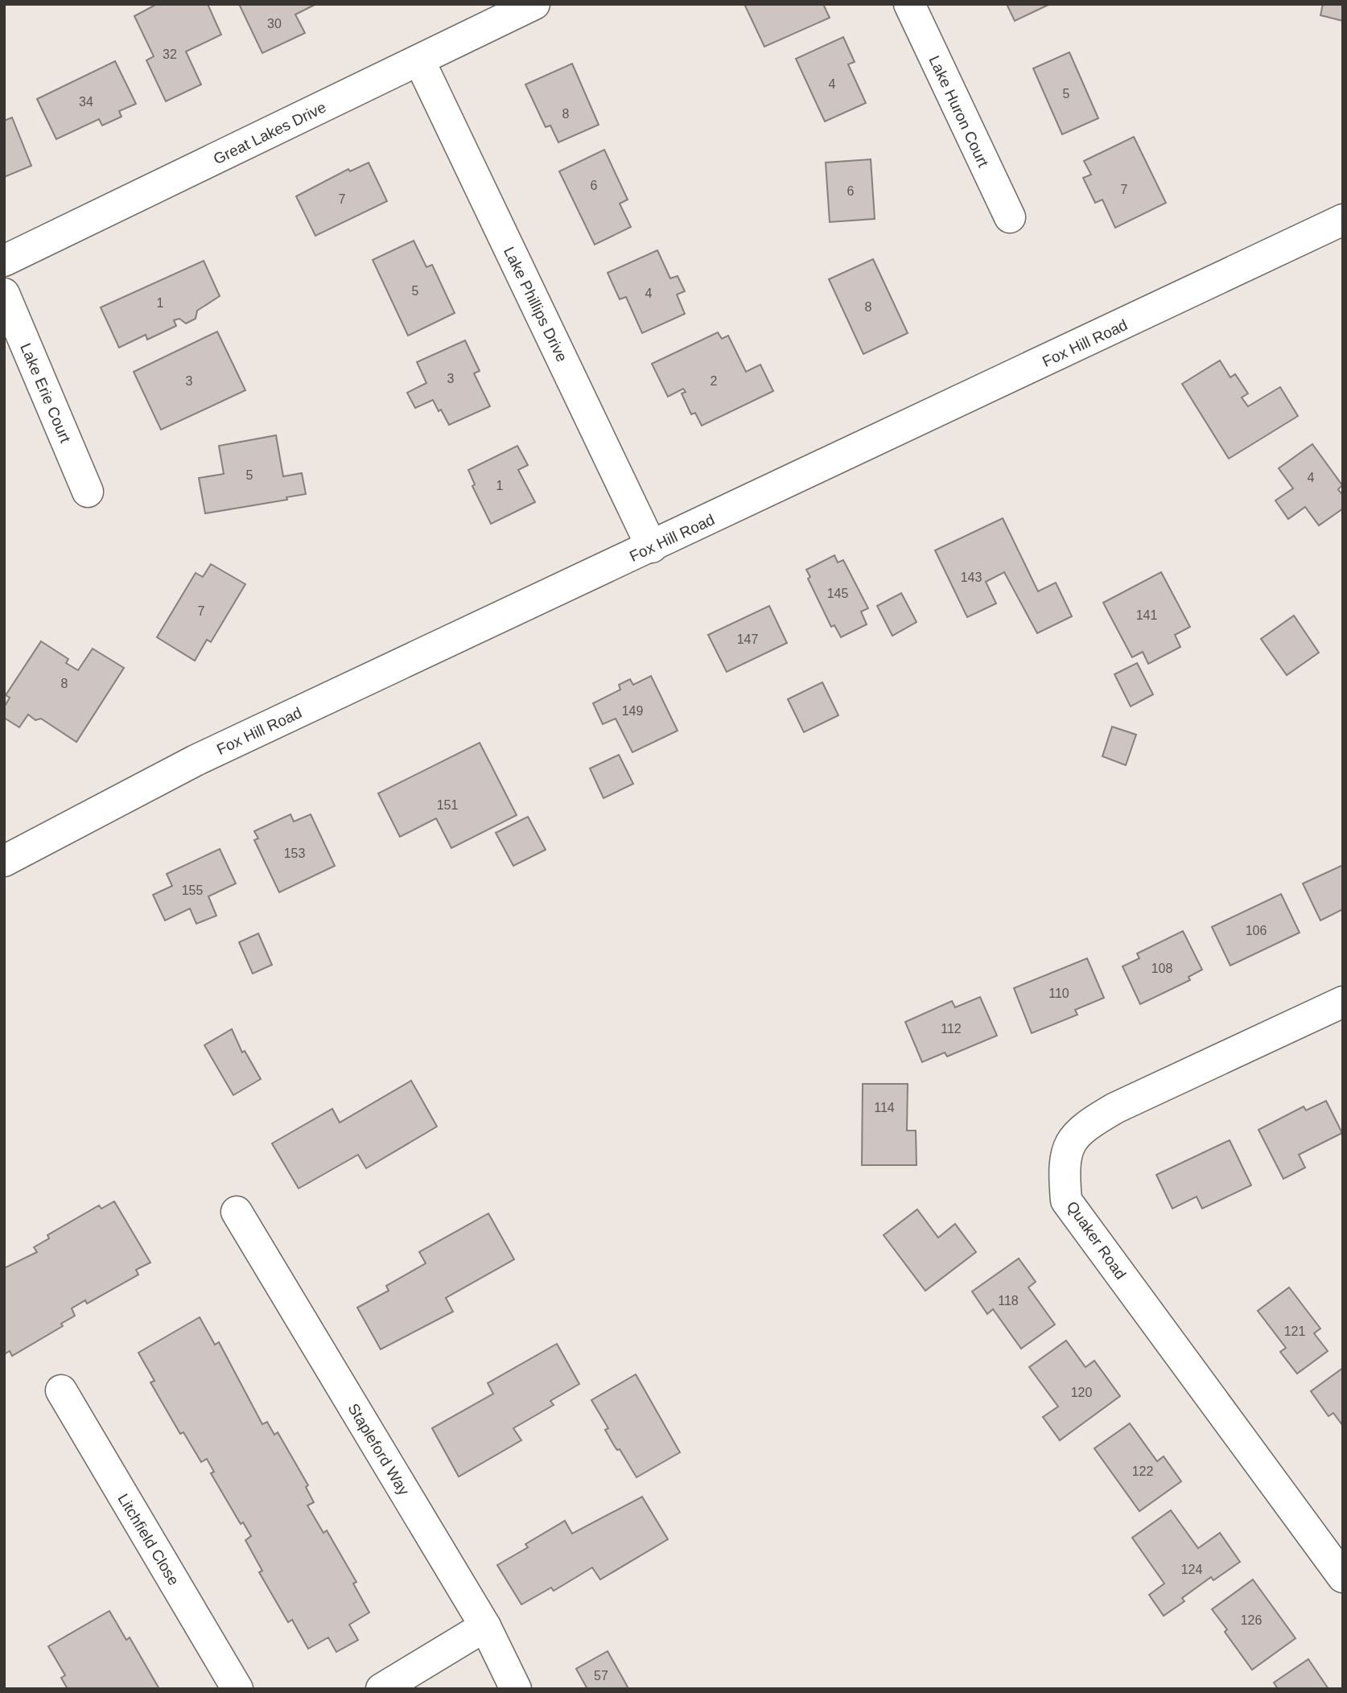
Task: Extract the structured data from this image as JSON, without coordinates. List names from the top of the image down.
{
  "streets": {
    "street": [
      "Lake Huron Court",
      "Great Lakes Drive",
      "Lake Phillips Drive",
      "Fox Hill Road",
      "Lake Erie Court",
      "Quaker Road",
      "Stapleford Way",
      "Litchfield Close"
    ]
  },
  "crossings": [
    ["Great Lakes Drive", "Lake Phillips Drive"],
    ["Lake Phillips Drive", "Fox Hill Road"]
  ],
  "house_numbers": [
    "30",
    "32",
    "4",
    "5",
    "34",
    "8",
    "6",
    "7",
    "6",
    "7",
    "5",
    "4",
    "1",
    "8",
    "3",
    "3",
    "2",
    "5",
    "4",
    "1",
    "143",
    "145",
    "7",
    "141",
    "147",
    "8",
    "149",
    "151",
    "153",
    "155",
    "106",
    "108",
    "110",
    "112",
    "114",
    "118",
    "121",
    "120",
    "122",
    "124",
    "126",
    "57"
  ]
}
